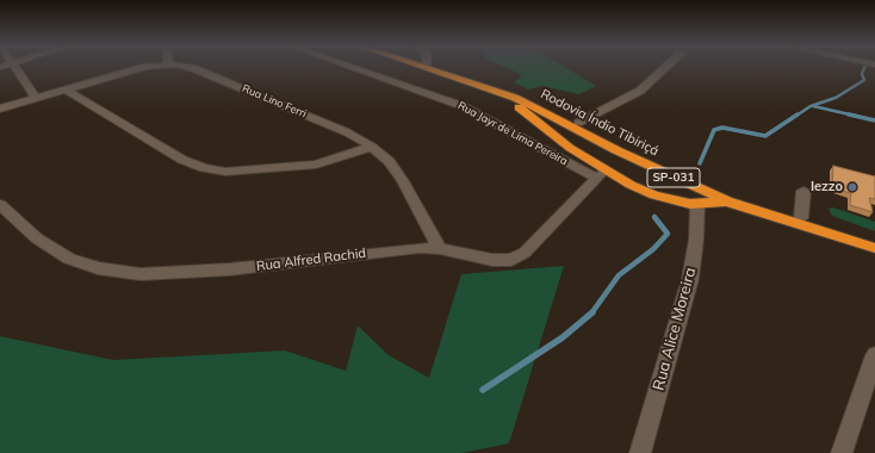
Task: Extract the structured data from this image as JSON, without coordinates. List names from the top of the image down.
{
  "streets": {
    "highway": ["Rodovia Índio Tibiriçá", "SP-031"],
    "street": [
      "Rua Lino Ferri",
      "Rua Jayr de Lima Pereira",
      "Rua Alfred Rachid",
      "Rua Alice Moreira"
    ]
  },
  "crossings": [
    ["Rua Lino Ferri", "Rua Alfred Rachid"],
    ["Rua Jayr de Lima Pereira", "Rua Alfred Rachid"]
  ],
  "places": ["Iezzo"]
}
